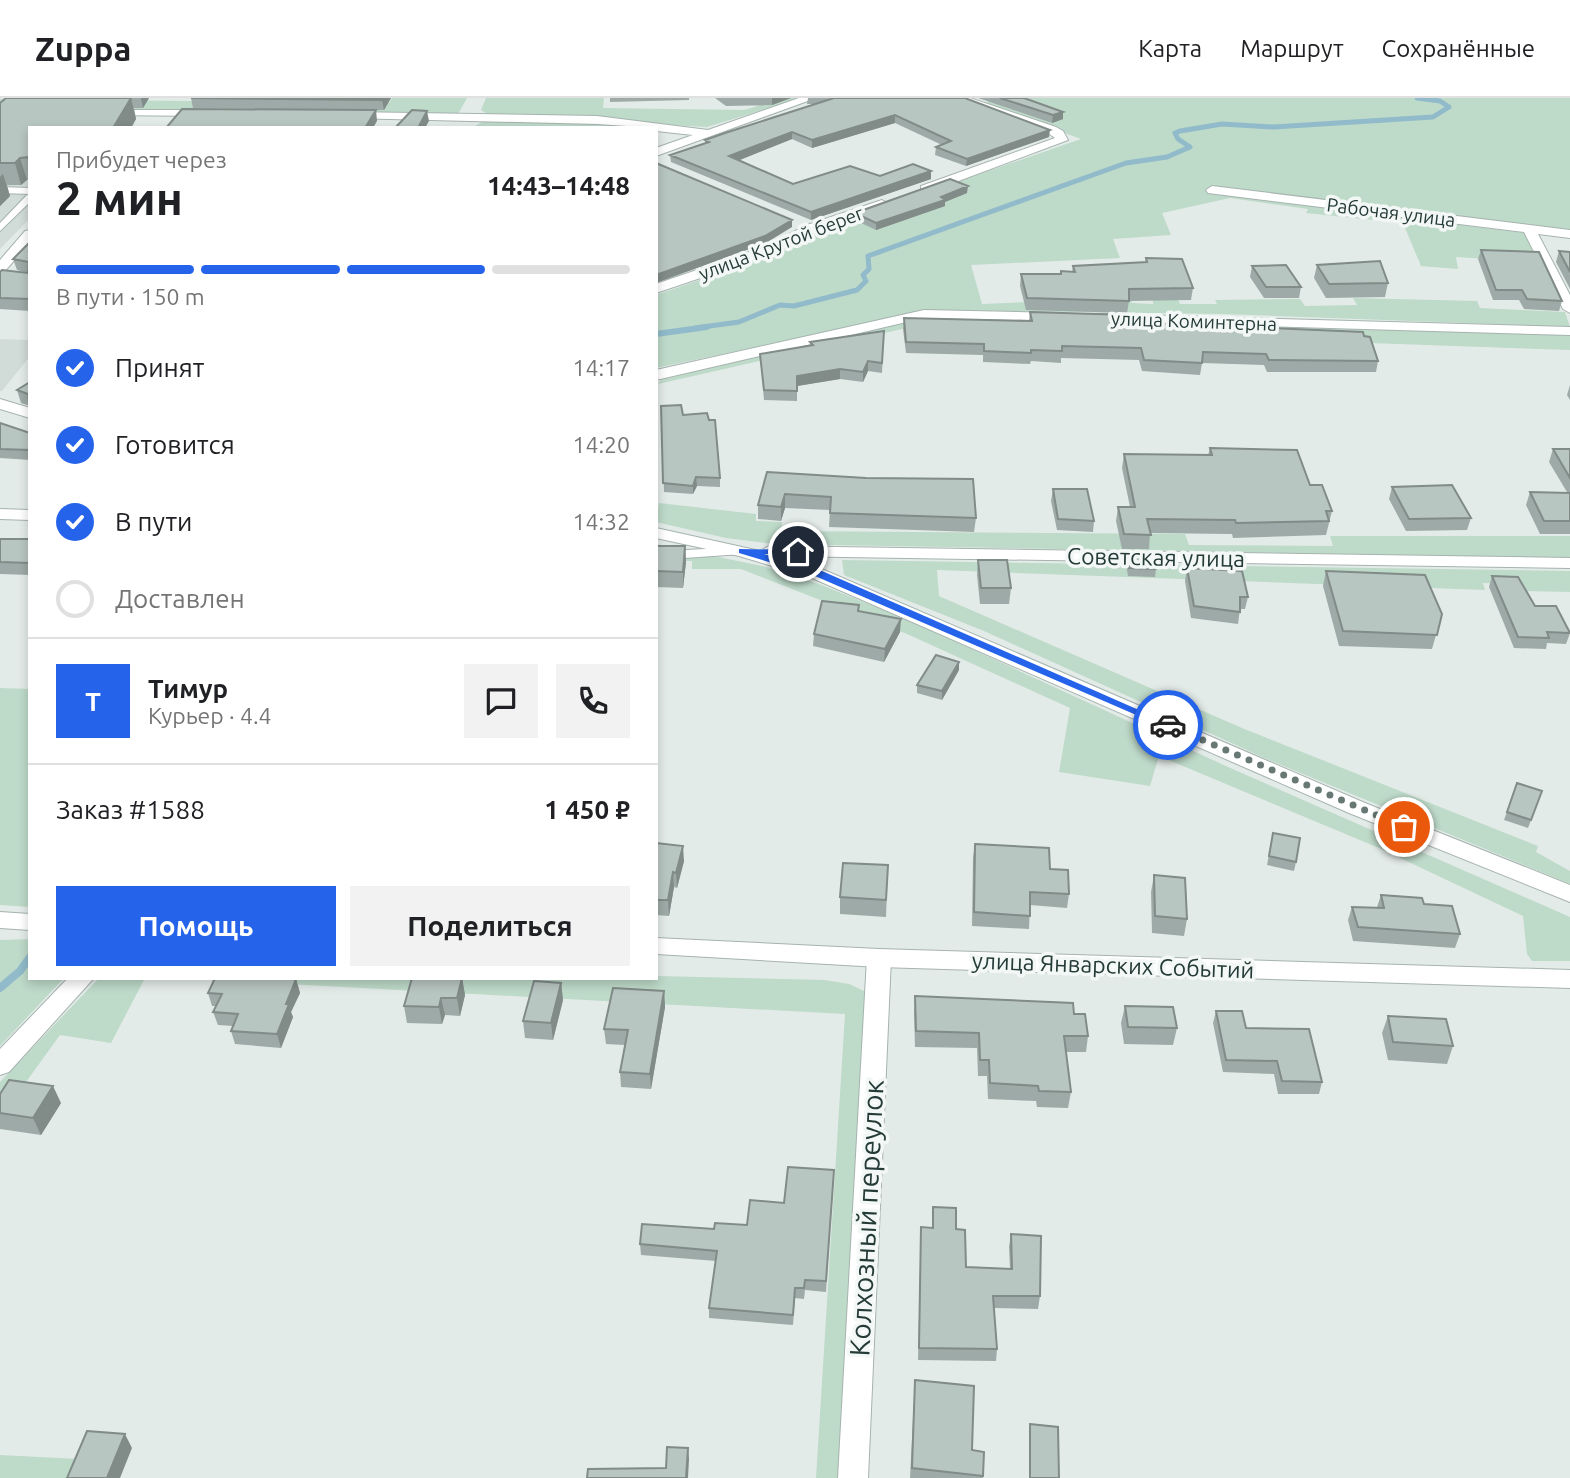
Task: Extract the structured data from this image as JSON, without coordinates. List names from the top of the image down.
{
  "streets": {
    "street": [
      "Рабочая улица",
      "улица Крутой берег",
      "улица Коминтерна",
      "Советская улица",
      "улица Январских Событий",
      "Колхозный переулок"
    ]
  },
  "crossings": [
    ["улица Январских Событий", "Колхозный переулок"]
  ],
  "page": {
    "header": "Zuppa",
    "nav": ["Карта", "Маршрут", "Сохранённые"],
    "heading": ["2 мин", "Прибудет через", "14:43–14:48"],
    "panel": [
      "Тимур",
      "Курьер · 4.4",
      "Заказ #1588",
      "1 450 ₽"
    ],
    "bar": "В пути · 150 m",
    "list": [
      ["Принят", "14:17"],
      ["Готовится", "14:20"],
      ["В пути", "14:32"],
      "Доставлен"
    ],
    "round": "Т",
    "buttons": ["Помощь", "Поделиться"]
  }
}
